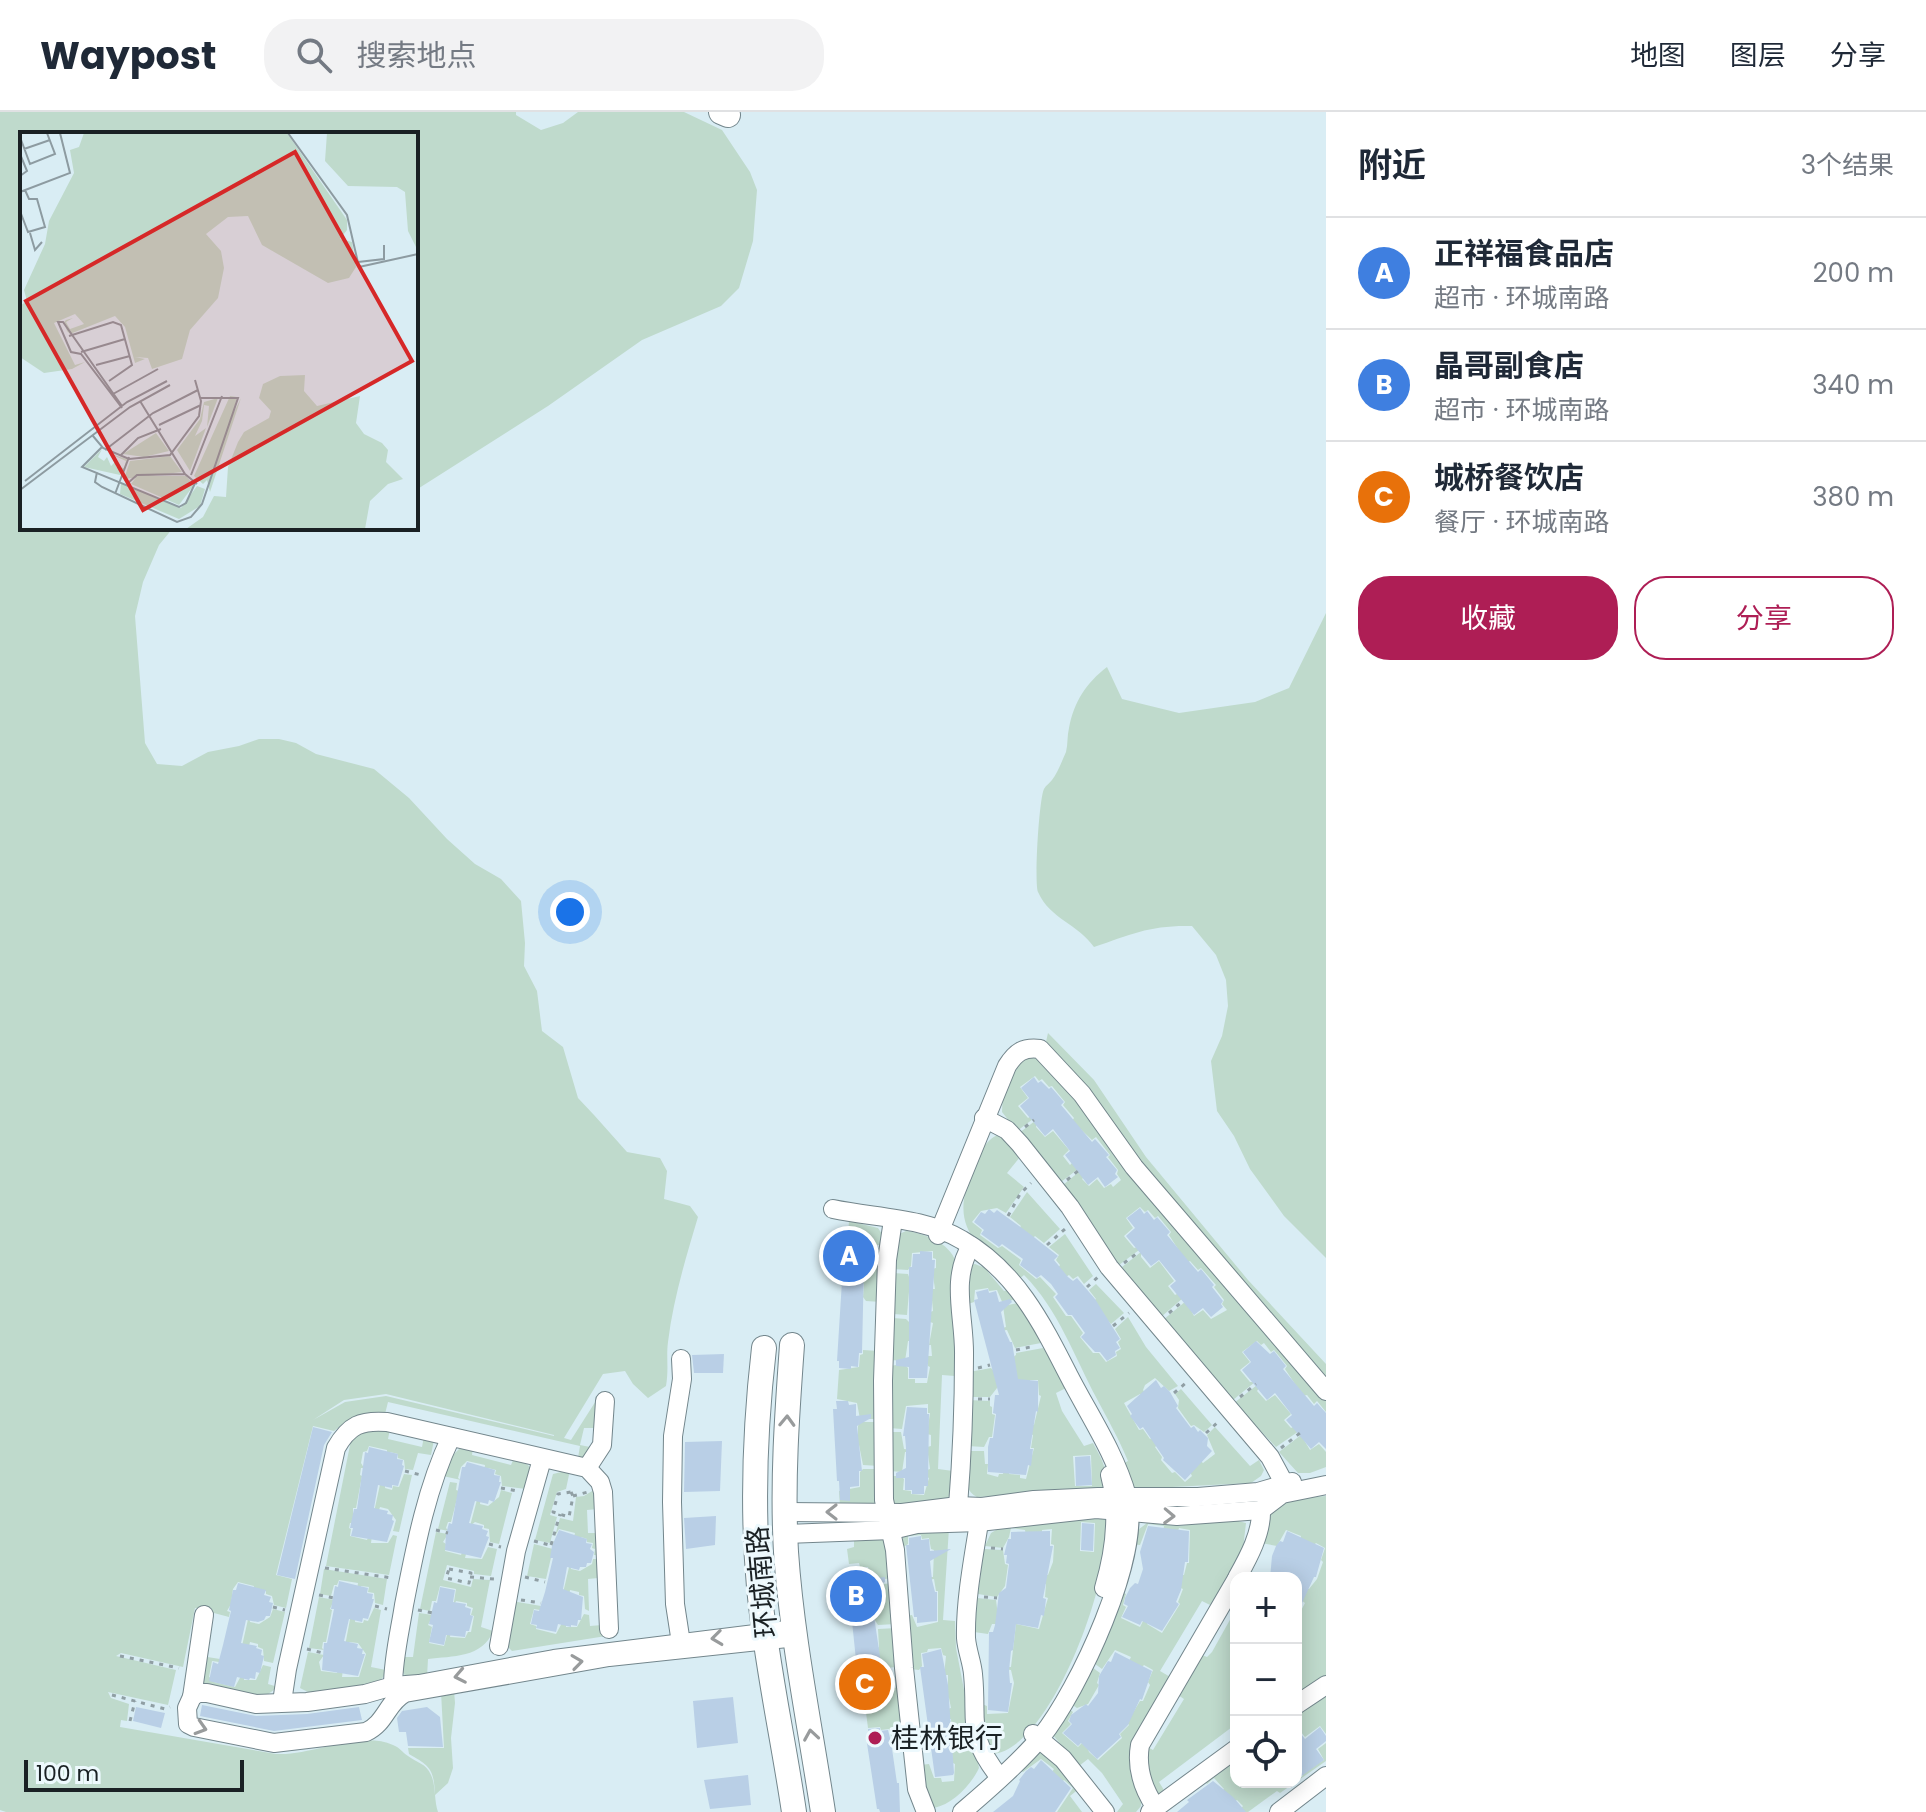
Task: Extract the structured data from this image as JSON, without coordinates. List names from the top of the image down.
{
  "streets": {
    "main road": ["环城南路"]
  },
  "places": ["桂林银行"],
  "scale_bar": "100 m",
  "page": {
    "header": "Waypost",
    "search": "搜索地点",
    "nav": ["地图", "图层", "分享"],
    "heading": ["附近", "3个结果"],
    "list": [
      {
        "mark": "A",
        "name": "正祥福食品店",
        "note": "超市 · 环城南路",
        "value": "200 m"
      },
      {
        "mark": "B",
        "name": "晶哥副食店",
        "note": "超市 · 环城南路",
        "value": "340 m"
      },
      {
        "mark": "C",
        "name": "城桥餐饮店",
        "note": "餐厅 · 环城南路",
        "value": "380 m"
      }
    ],
    "buttons": ["收藏", "分享"],
    "pins": ["A", "B", "C"],
    "map_buttons": ["+", "−"],
    "scale": "100 m"
  }
}
